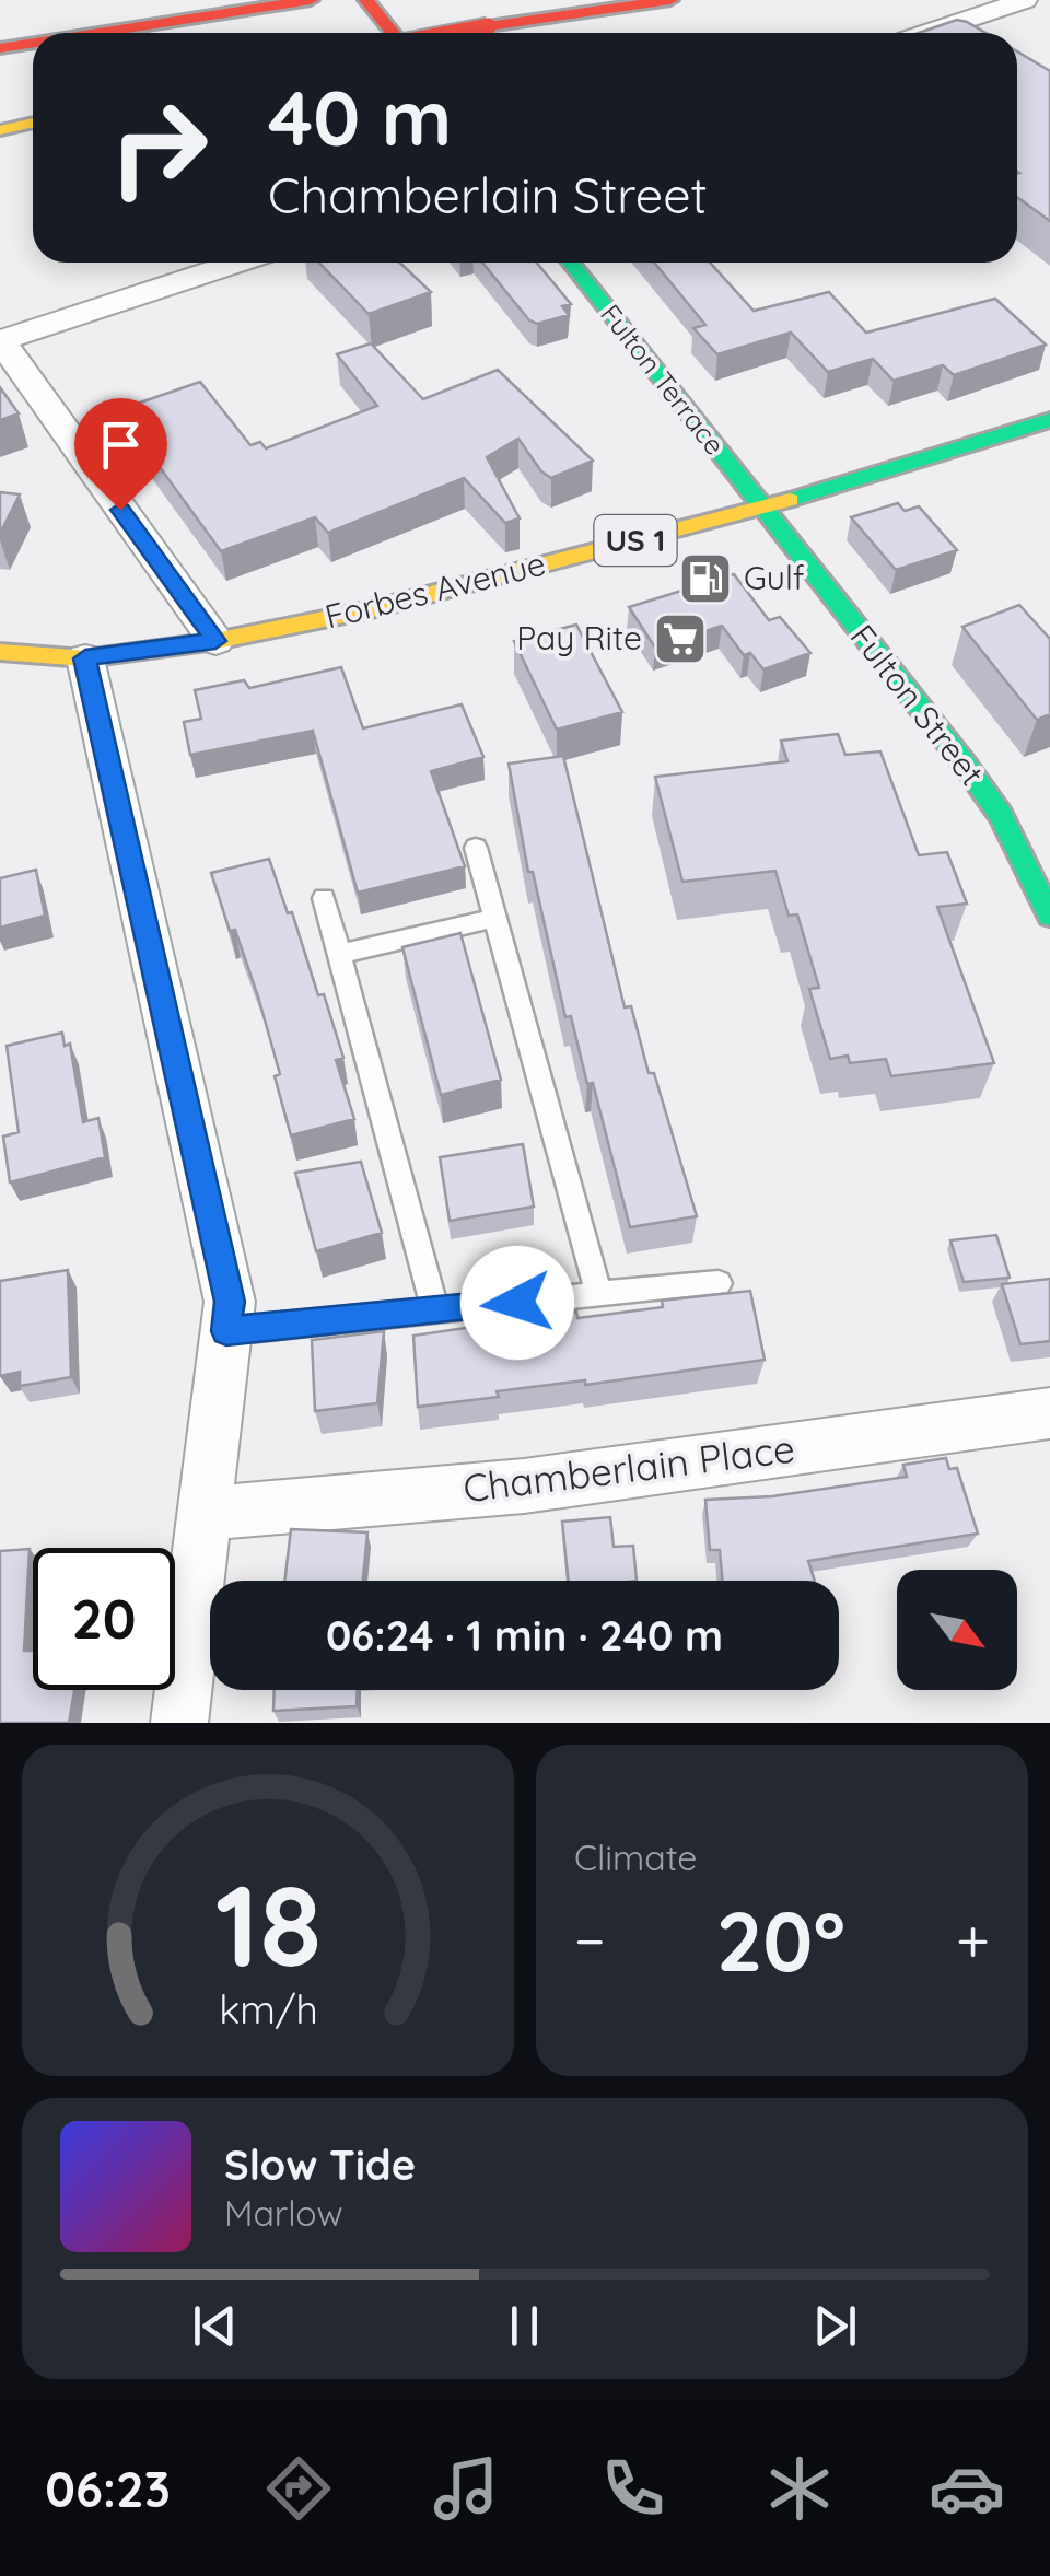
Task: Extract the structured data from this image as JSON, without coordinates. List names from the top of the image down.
{
  "streets": {
    "main road": [
      "Fulton Terrace",
      "US 1",
      "Forbes Avenue",
      "Fulton Street"
    ],
    "street": ["Chamberlain Place"]
  },
  "crossings": [
    ["Fulton Terrace", "Forbes Avenue"],
    ["Fulton Terrace", "Fulton Street"],
    ["Forbes Avenue", "Fulton Street"]
  ],
  "places": {
    "fuel station": ["Gulf"],
    "supermarket": ["Pay Rite"]
  },
  "north": "bottom right",
  "page": {
    "turn": ["40 m", "Chamberlain Street"],
    "limit": "20",
    "trip": "06:24 · 1 min · 240 m",
    "tile": "Climate",
    "heat": ["−", "20°", "+"],
    "song": ["Slow Tide", "Marlow"],
    "tabs": "06:23",
    "gauge": ["18", "km/h"]
  }
}
